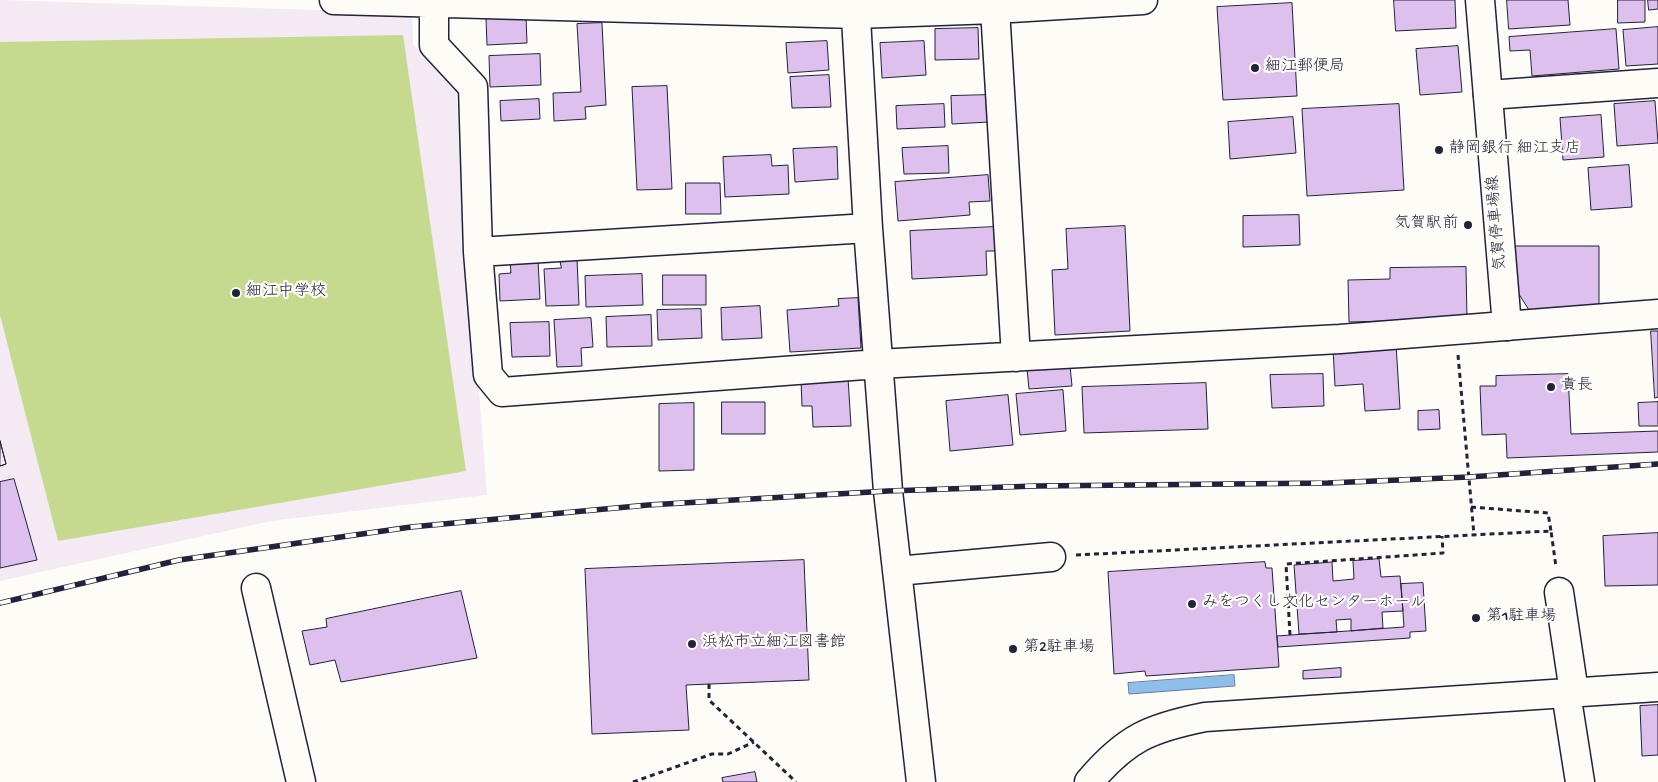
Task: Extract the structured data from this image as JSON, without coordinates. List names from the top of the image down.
{
  "streets": {
    "street": ["気賀停車場線"]
  },
  "places": [
    "細江郵便局",
    "静岡銀行 細江支店",
    "気賀駅前",
    "細江中学校",
    "貴長",
    "みをつくし文化センターホール",
    "第1駐車場",
    "浜松市立細江図書館",
    "第2駐車場"
  ]
}
